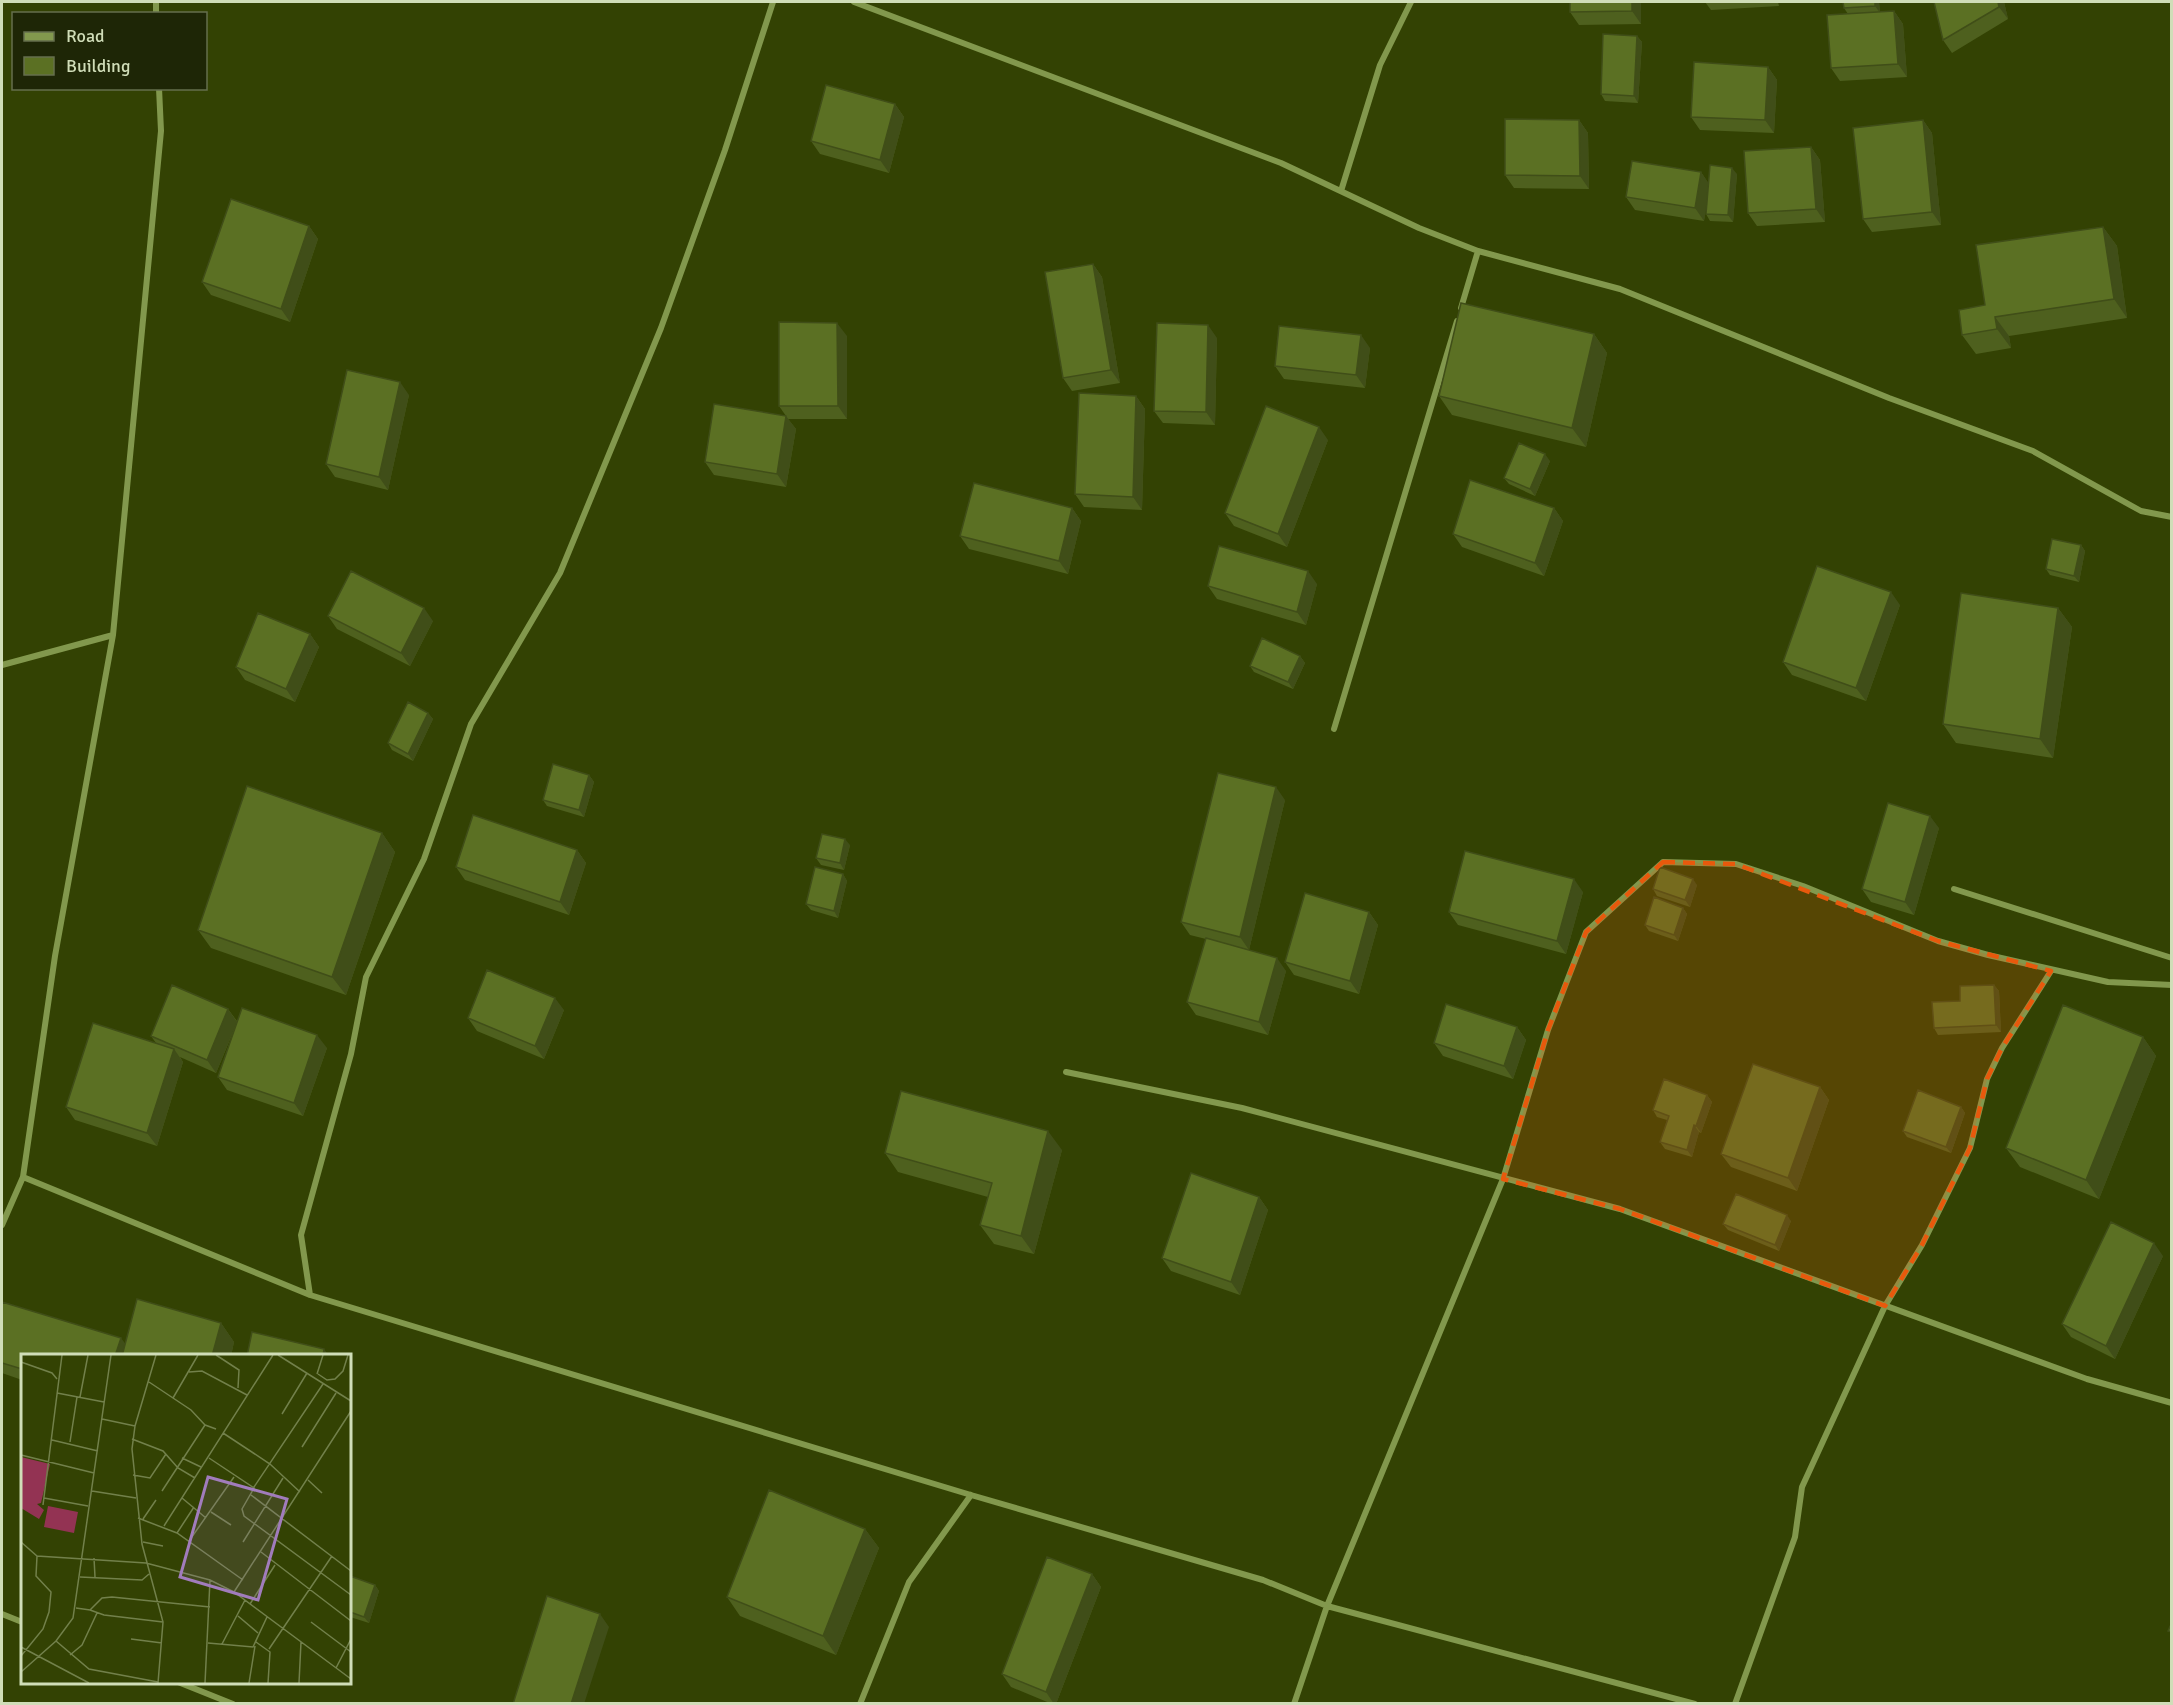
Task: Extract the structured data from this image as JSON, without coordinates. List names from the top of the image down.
{
  "legend": ["Road", "Building"]
}
